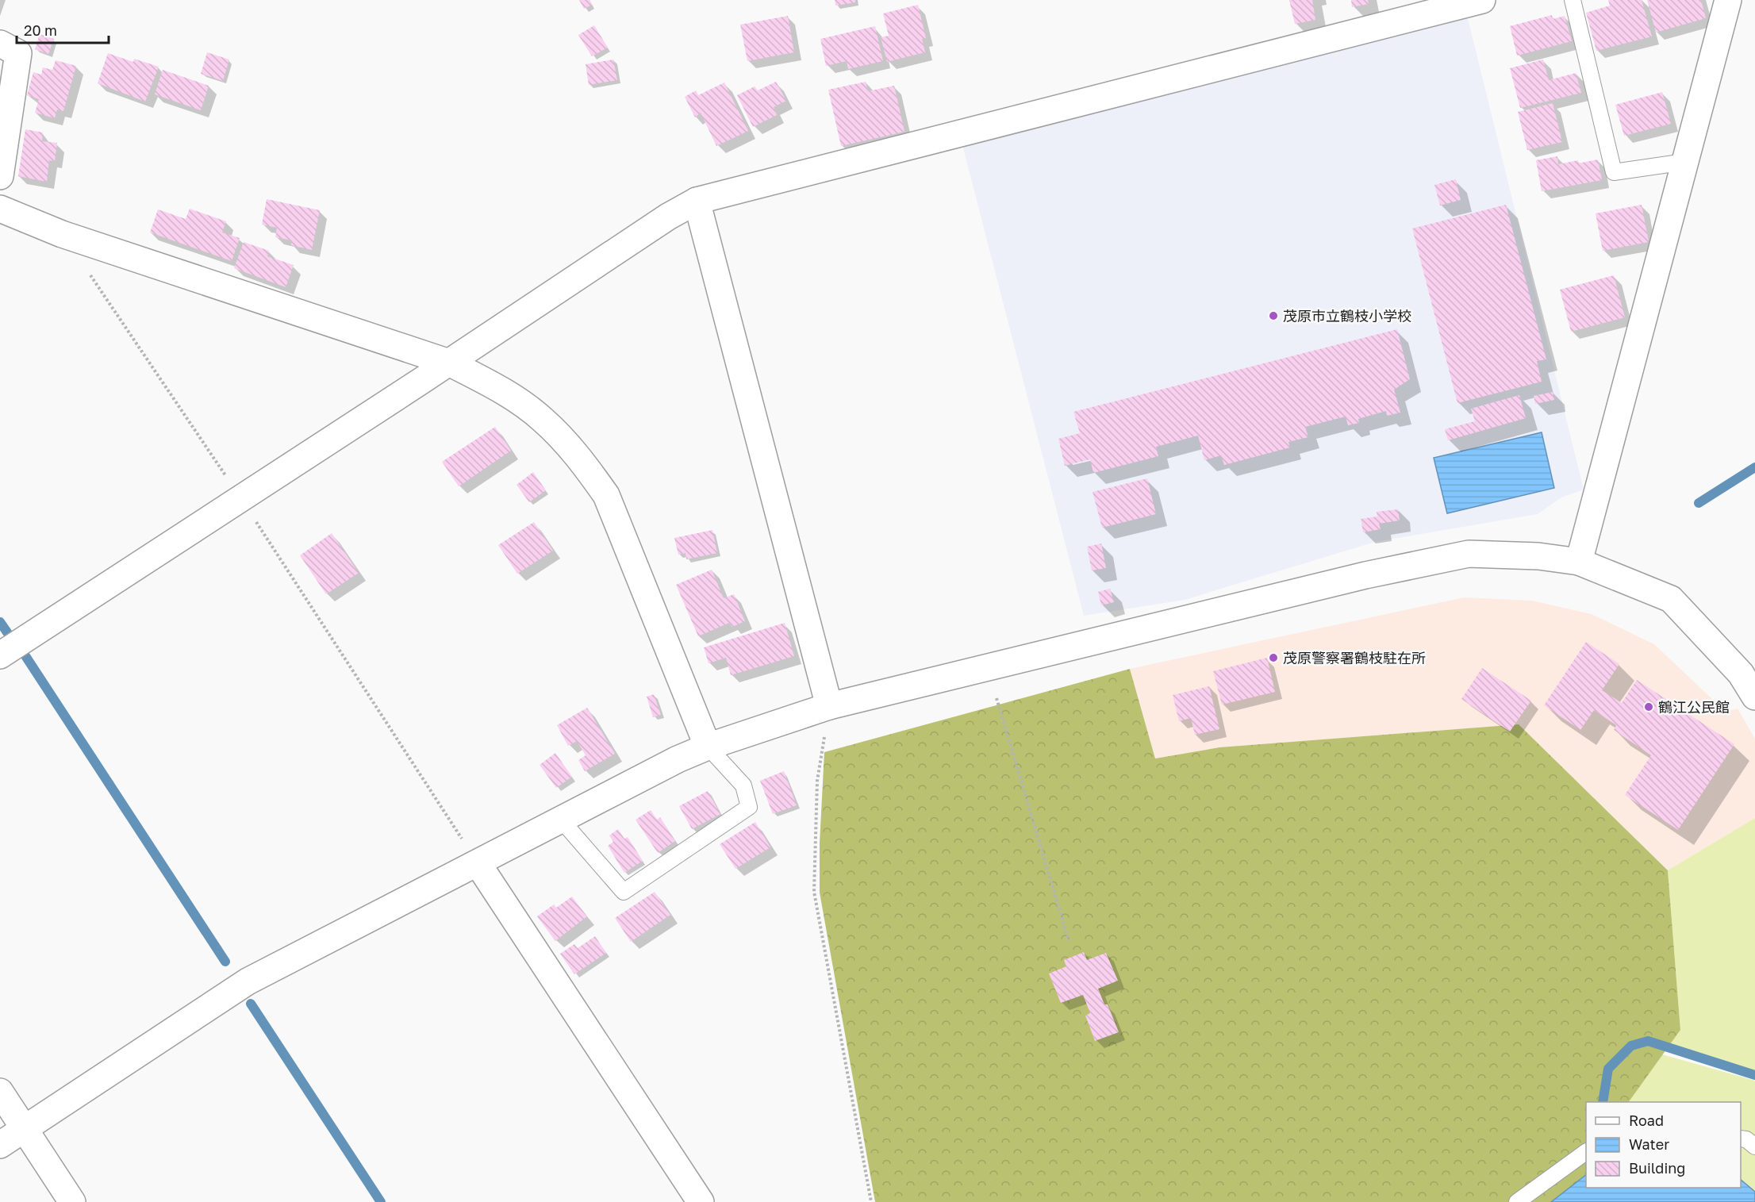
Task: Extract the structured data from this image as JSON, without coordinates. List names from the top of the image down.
{
  "places": ["茂原市立鶴枝小学校", "茂原警察署鶴枝駐在所", "鶴江公民館"],
  "legend": ["Road", "Water", "Building"],
  "scale_bar": "20 m"
}
